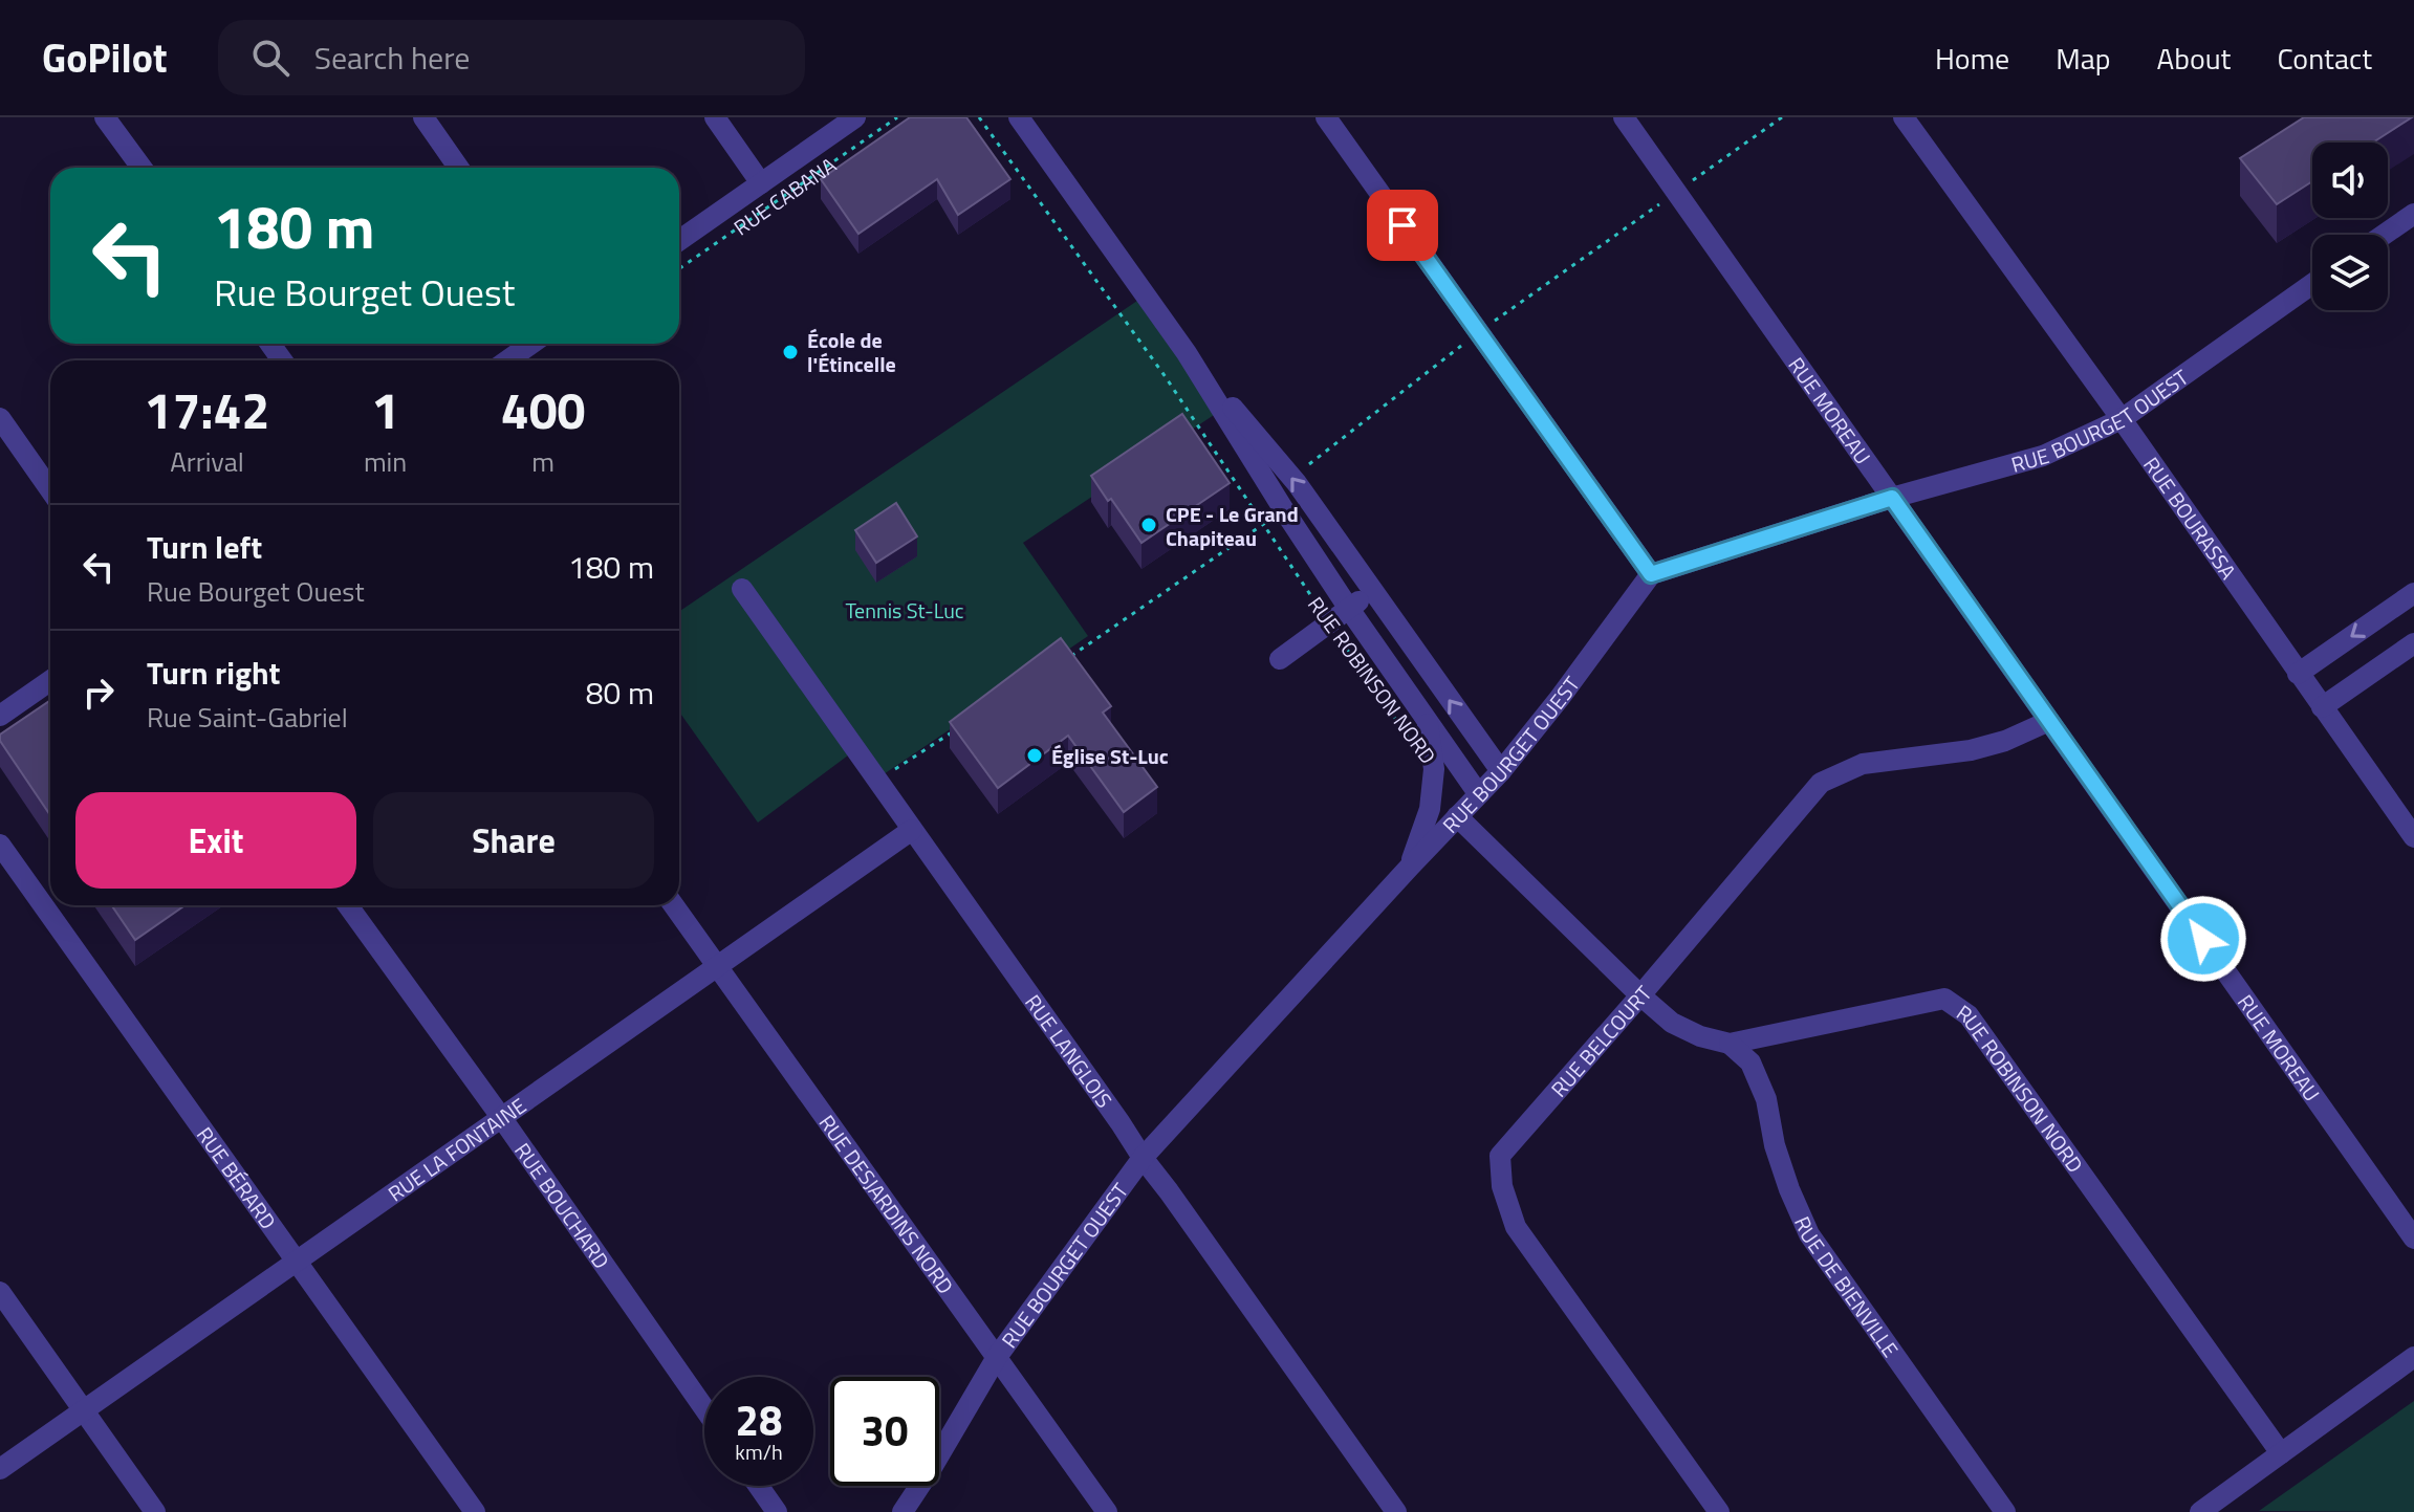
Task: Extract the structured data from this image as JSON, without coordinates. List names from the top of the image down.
{
  "streets": {
    "street": [
      "RUE CABANA",
      "RUE MOREAU",
      "RUE BOURGET OUEST",
      "RUE BOURASSA",
      "RUE ROBINSON NORD",
      "RUE BELCOURT",
      "RUE LANGLOIS",
      "RUE LA FONTAINE",
      "RUE BÉRARD",
      "RUE DESJARDINS NORD",
      "RUE BOUCHARD",
      "RUE DE BIENVILLE"
    ]
  },
  "crossings": [
    ["RUE MOREAU", "RUE BOURGET OUEST"],
    ["RUE MOREAU", "RUE BELCOURT"],
    ["RUE BOURGET OUEST", "RUE BOURASSA"],
    ["RUE BOURGET OUEST", "RUE ROBINSON NORD"],
    ["RUE BOURGET OUEST", "RUE LANGLOIS"],
    ["RUE BOURGET OUEST", "RUE DESJARDINS NORD"],
    ["RUE ROBINSON NORD", "RUE BELCOURT"],
    ["RUE ROBINSON NORD", "RUE DE BIENVILLE"],
    ["RUE LANGLOIS", "RUE LA FONTAINE"],
    ["RUE LA FONTAINE", "RUE BÉRARD"],
    ["RUE LA FONTAINE", "RUE DESJARDINS NORD"],
    ["RUE LA FONTAINE", "RUE BOUCHARD"]
  ],
  "parks": ["Tennis St-Luc"],
  "places": ["École de l'Étincelle", "CPE - Le Grand Chapiteau", "Église St-Luc"],
  "page": {
    "header": "GoPilot",
    "search": "Search here",
    "nav": [
      "Home",
      "Map",
      "About",
      "Contact"
    ],
    "turn": ["180 m", "Rue Bourget Ouest"],
    "eta": [
      "17:42",
      "Arrival",
      "1",
      "min",
      "400",
      "m"
    ],
    "list": [
      {
        "name": "Turn left",
        "note": "Rue Bourget Ouest",
        "value": "180 m"
      },
      {
        "name": "Turn right",
        "note": "Rue Saint-Gabriel",
        "value": "80 m"
      }
    ],
    "buttons": ["Exit", "Share"],
    "speed": "28 km/h",
    "limit": "30"
  }
}
